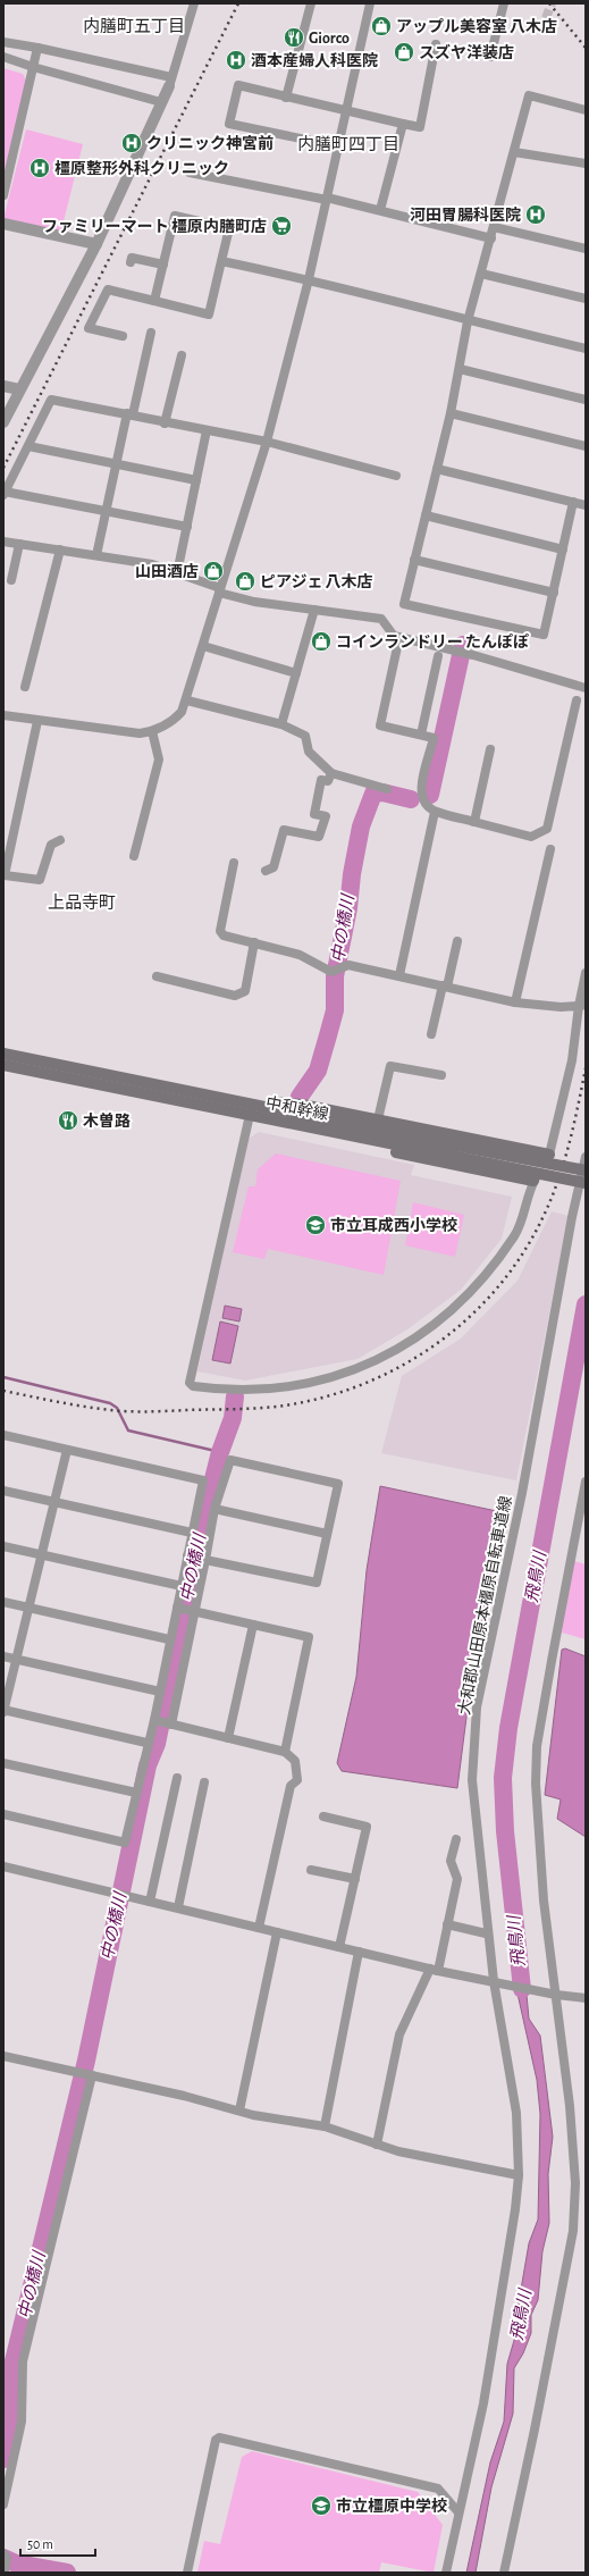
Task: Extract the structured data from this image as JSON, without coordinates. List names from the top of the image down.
{
  "streets": {
    "main road": ["中和幹線"],
    "street": ["大和郡山田原本橿原自転車道線"]
  },
  "crossings": [
    ["中和幹線", "大和郡山田原本橿原自転車道線"]
  ],
  "districts": ["内膳町五丁目", "内膳町四丁目", "上品寺町"],
  "water": ["中の橋川", "飛鳥川"],
  "places": {
    "shop": [
      "アップル美容室 八木店",
      "スズヤ洋装店",
      "山田酒店",
      "ピアジェ 八木店",
      "コインランドリー たんぽぽ"
    ],
    "restaurant": ["Giorco", "木曽路"],
    "hospital": [
      "酒本産婦人科医院",
      "クリニック神宮前",
      "橿原整形外科クリニック",
      "河田胃腸科医院"
    ],
    "supermarket": ["ファミリーマート 橿原内膳町店"],
    "school or university": ["市立耳成西小学校", "市立橿原中学校"]
  },
  "scale_bar": "50 m"
}
